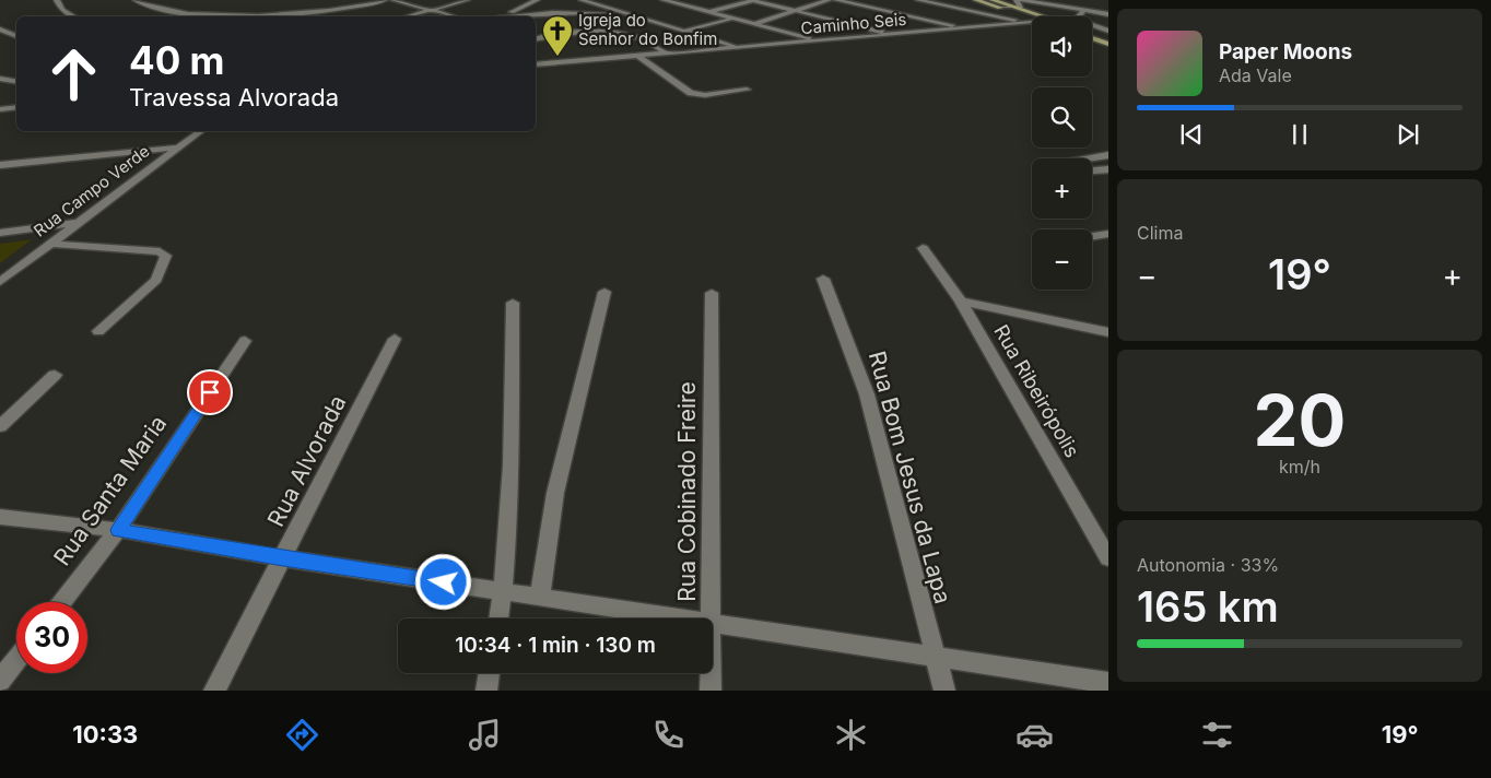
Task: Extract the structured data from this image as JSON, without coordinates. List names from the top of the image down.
{
  "streets": {
    "street": [
      "Caminho Seis",
      "Rua Campo Verde",
      "Rua Ribeirópolis",
      "Rua Alvorada",
      "Rua Bom Jesus da Lapa",
      "Rua Santa Maria",
      "Rua Cobinado Freire"
    ]
  },
  "places": {
    "church": ["Igreja do Senhor do Bonfim"]
  },
  "page": {
    "map_buttons": ["+", "−"],
    "turn": ["40 m", "Travessa Alvorada"],
    "song": ["Paper Moons", "Ada Vale"],
    "tile": [
      "Clima",
      ["20", "km/h"],
      ["Autonomia · 33%", "165 km"]
    ],
    "heat": ["−", "19°", "+"],
    "limit": "30",
    "trip": "10:34 · 1 min · 130 m",
    "tabs": ["10:33", "19°"]
  }
}
